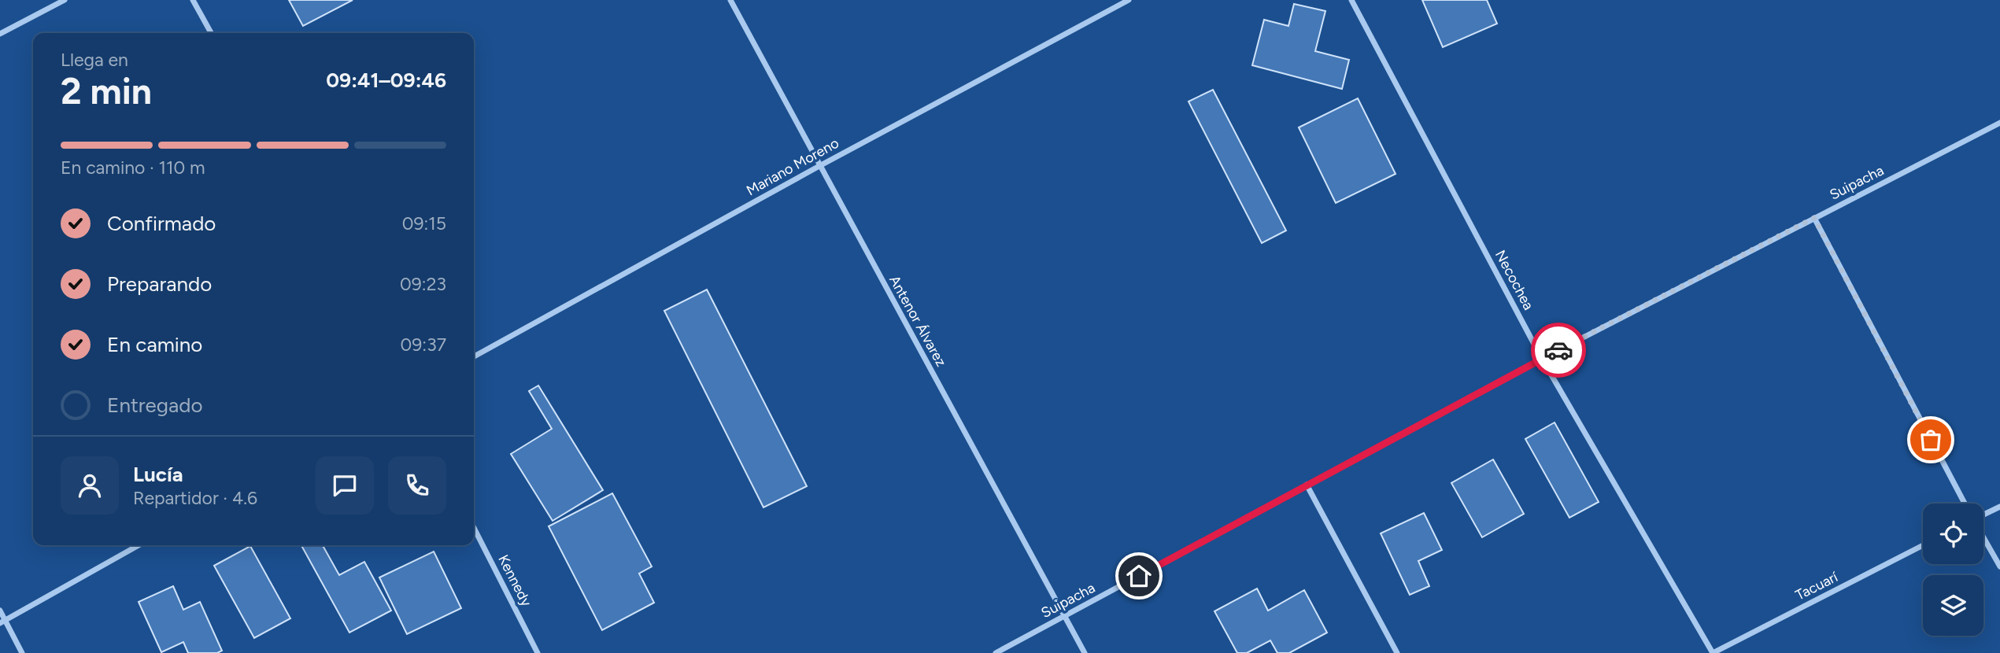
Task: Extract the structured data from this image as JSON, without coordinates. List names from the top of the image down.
{
  "streets": {
    "street": [
      "Mariano Moreno",
      "Suipacha",
      "Necochea",
      "Antenor Álvarez",
      "Kennedy",
      "Tacuarí"
    ]
  },
  "crossings": [
    ["Mariano Moreno", "Antenor Álvarez"],
    ["Suipacha", "Necochea"],
    ["Suipacha", "Antenor Álvarez"],
    ["Necochea", "Tacuarí"]
  ],
  "page": {
    "heading": ["2 min", "Llega en", "09:41–09:46"],
    "panel": ["Lucía", "Repartidor · 4.6"],
    "bar": "En camino · 110 m",
    "list": [
      ["Confirmado", "09:15"],
      ["Preparando", "09:23"],
      ["En camino", "09:37"],
      "Entregado"
    ]
  }
}
